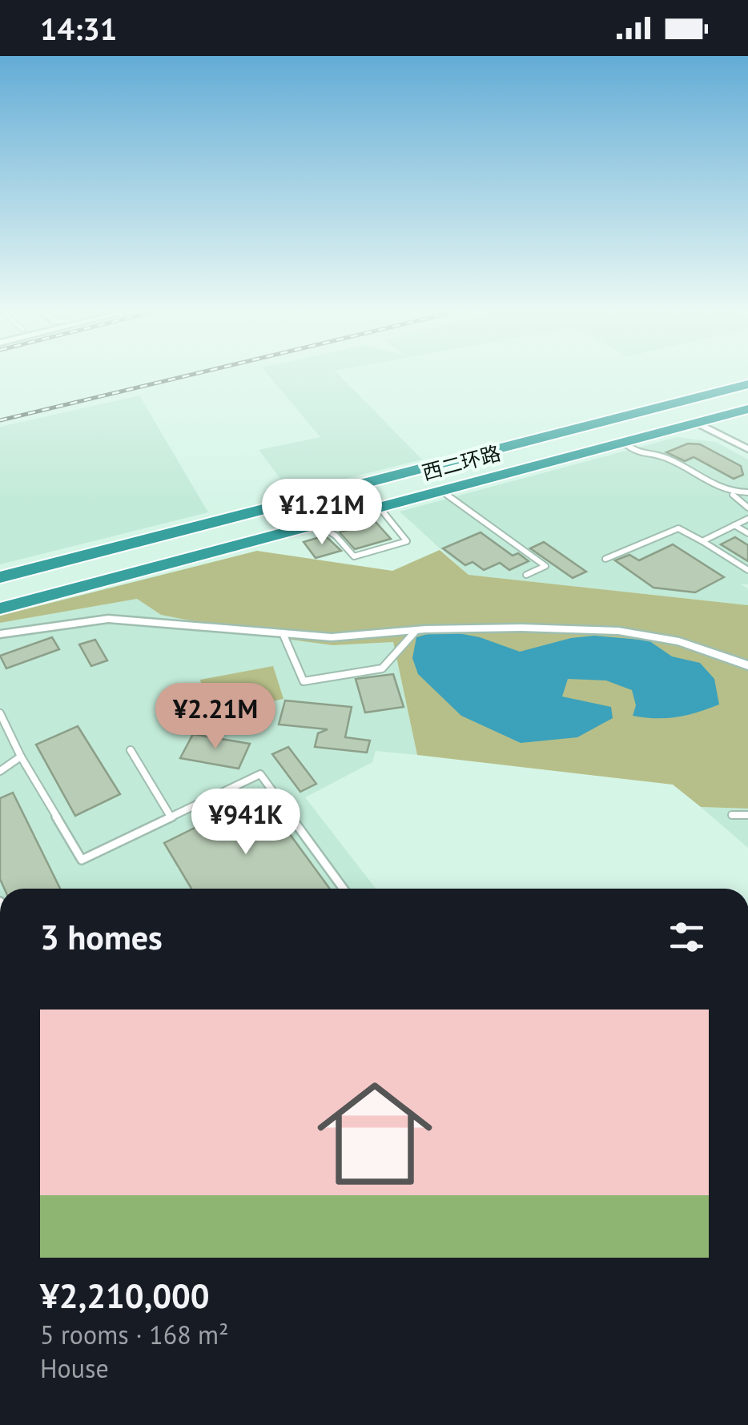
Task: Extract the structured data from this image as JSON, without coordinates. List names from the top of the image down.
{
  "streets": {
    "highway": ["西二环路"]
  },
  "page": {
    "status": "14:31",
    "price": ["¥1.21M", "¥2.21M", "¥941K"],
    "heading": "3 homes",
    "list": [
      {
        "name": "¥2,210,000",
        "note": "5 rooms · 168 m² · House"
      }
    ]
  }
}
